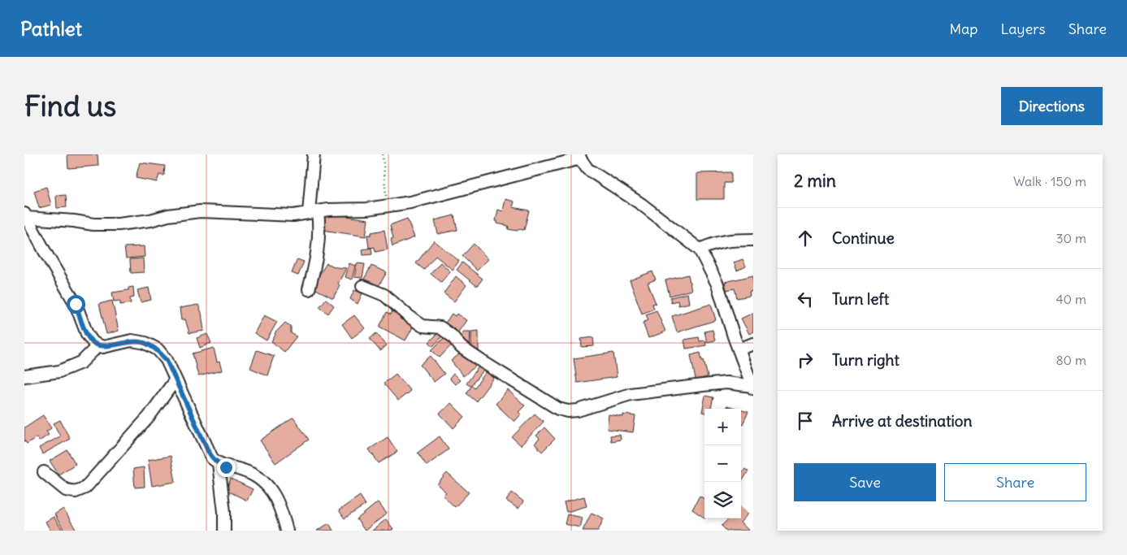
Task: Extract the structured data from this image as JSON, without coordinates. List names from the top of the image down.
{
  "page": {
    "header": "Pathlet",
    "nav": ["Map", "Layers", "Share"],
    "buttons": [
      "Directions",
      ["Save", "Share"]
    ],
    "title": "Find us",
    "heading": ["2 min", "Walk · 150 m"],
    "list": [
      ["Continue", "30 m"],
      ["Turn left", "40 m"],
      ["Turn right", "80 m"],
      "Arrive at destination"
    ],
    "map_buttons": ["+", "−"]
  }
}
